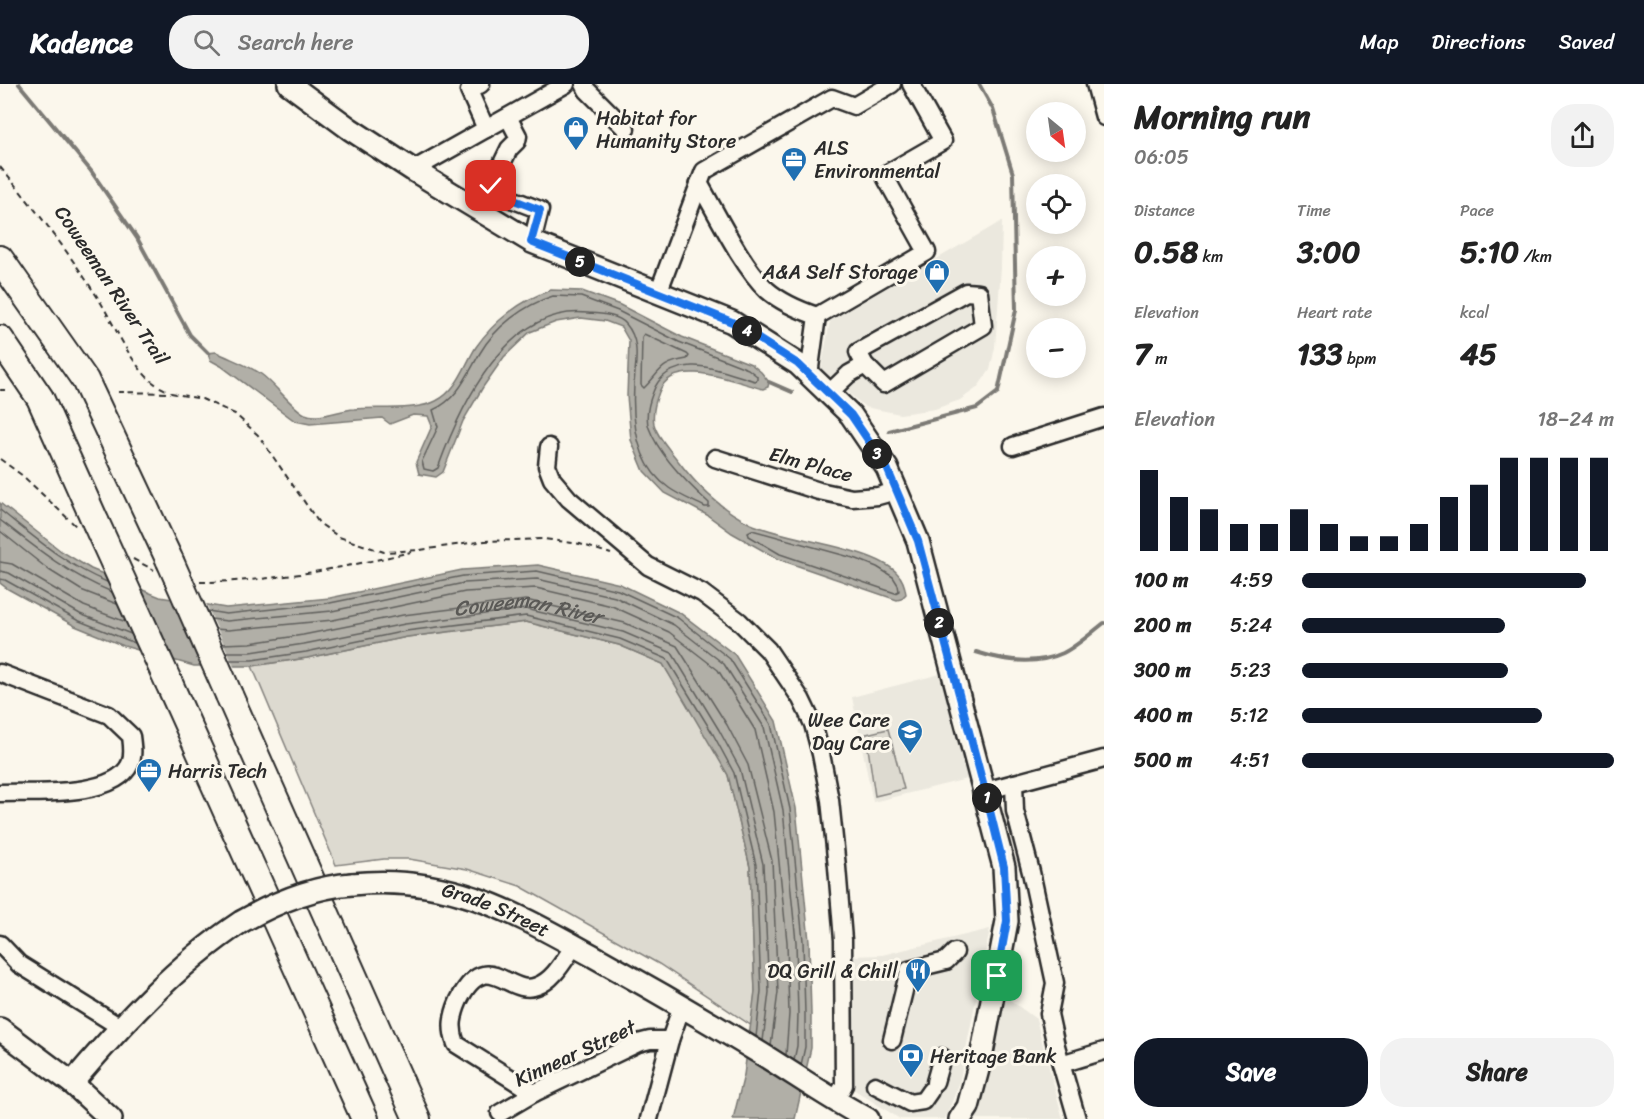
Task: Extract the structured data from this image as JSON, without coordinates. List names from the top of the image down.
{
  "streets": {
    "main road": ["Grade Street"],
    "street": ["Elm Place", "Kinnear Street"],
    "path": ["Coweeman River Trail"]
  },
  "water": ["Coweeman River"],
  "places": {
    "shop": ["Habitat for Humanity Store", "A&A Self Storage"],
    "office": ["ALS Environmental", "Harris Tech"],
    "school or university": ["Wee Care Day Care"],
    "restaurant": ["DQ Grill & Chill"],
    "bank": ["Heritage Bank"]
  },
  "north": "bottom right",
  "page": {
    "header": "Kadence",
    "search": "Search here",
    "nav": ["Map", "Directions", "Saved"],
    "heading": ["Morning run", "06:05"],
    "map_buttons": ["+", "−"],
    "stats": [
      ["Distance", "0.58 km"],
      ["Time", "3:00"],
      ["Pace", "5:10 /km"],
      ["Elevation", "7 m"],
      ["Heart rate", "133 bpm"],
      ["kcal", "45"]
    ],
    "pins": [
      "5",
      "4",
      "3",
      "2",
      "1"
    ],
    "chart": ["Elevation", "18–24 m"],
    "list": [
      {
        "name": "100 m",
        "note": "4:59"
      },
      {
        "name": "200 m",
        "note": "5:24"
      },
      {
        "name": "300 m",
        "note": "5:23"
      },
      {
        "name": "400 m",
        "note": "5:12"
      },
      {
        "name": "500 m",
        "note": "4:51"
      }
    ],
    "buttons": ["Save", "Share"]
  }
}
